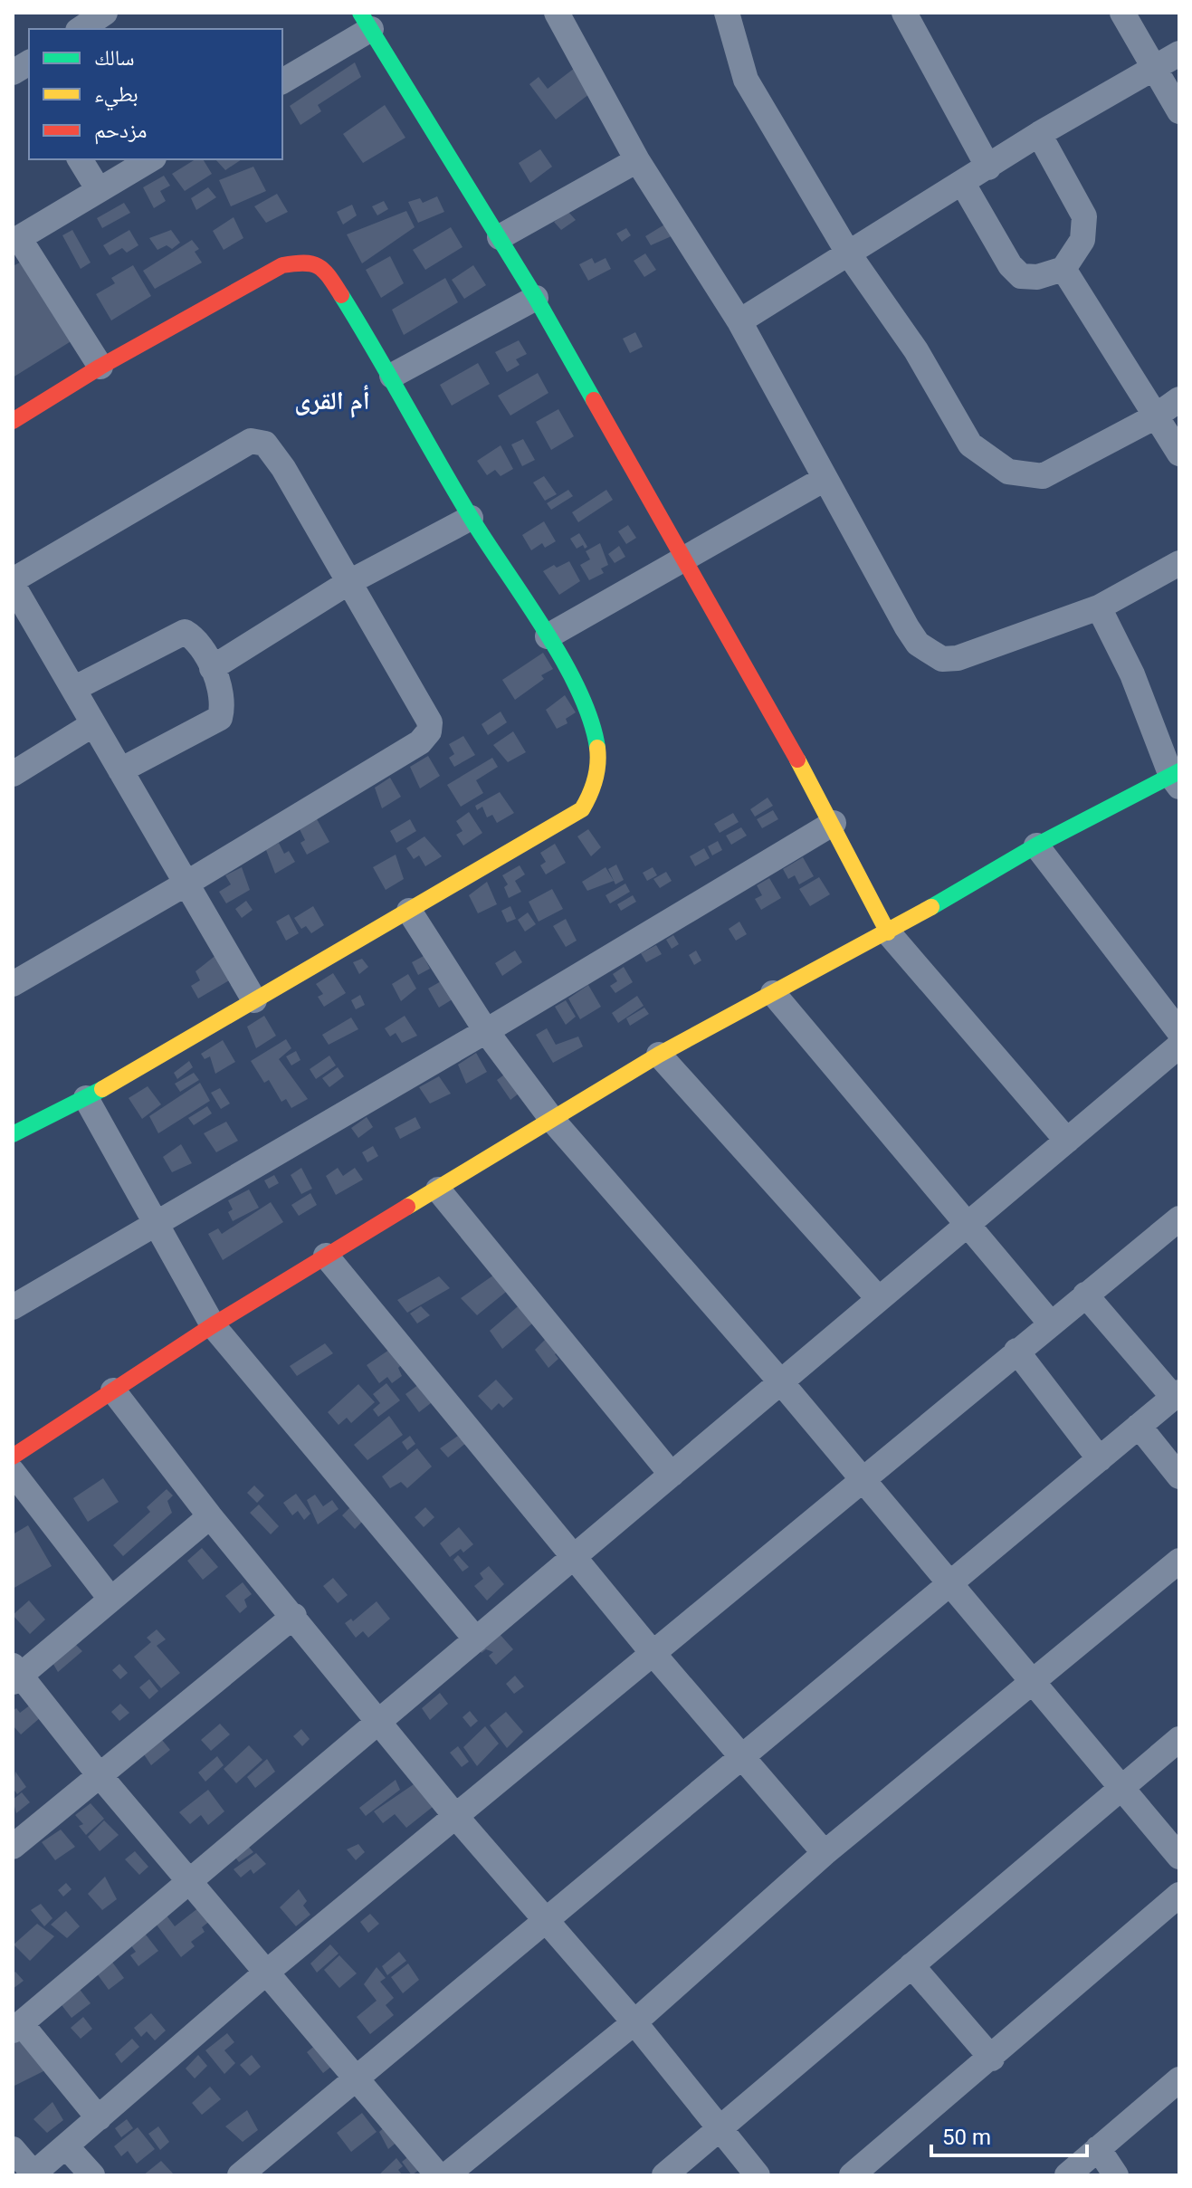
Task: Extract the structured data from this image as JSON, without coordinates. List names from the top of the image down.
{
  "districts": ["أم القرى"],
  "legend": ["سالك", "بطيء", "مزدحم"],
  "scale_bar": "50 m"
}
